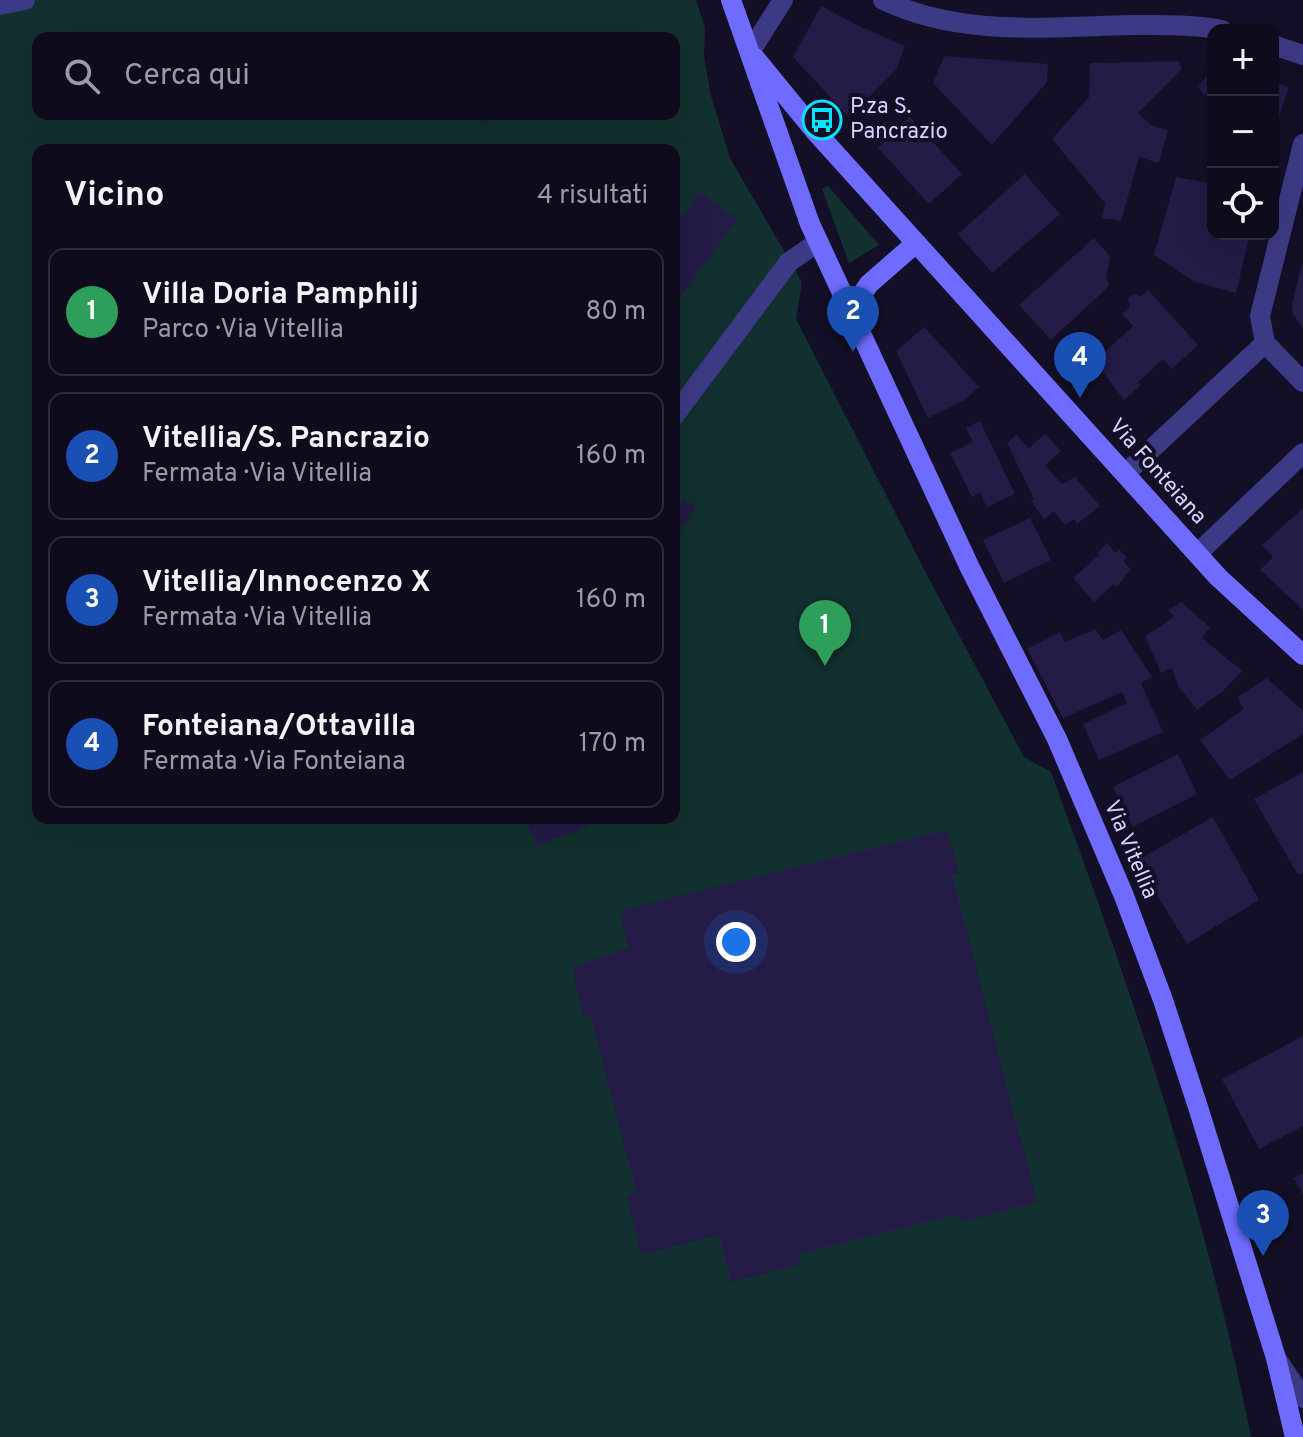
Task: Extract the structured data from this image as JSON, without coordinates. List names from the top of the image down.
{
  "streets": {
    "street": ["Via Fonteiana", "Via Vitellia"]
  },
  "crossings": [
    ["Via Fonteiana", "Via Vitellia"]
  ],
  "places": {
    "bus stop": ["P.za S. Pancrazio"]
  },
  "page": {
    "map_buttons": ["+", "−"],
    "search": "Cerca qui",
    "heading": ["Vicino", "4 risultati"],
    "list": [
      {
        "mark": "1",
        "name": "Villa Doria Pamphilj",
        "note": "Parco · Via Vitellia",
        "value": "80 m"
      },
      {
        "mark": "2",
        "name": "Vitellia/S. Pancrazio",
        "note": "Fermata · Via Vitellia",
        "value": "160 m"
      },
      {
        "mark": "3",
        "name": "Vitellia/Innocenzo X",
        "note": "Fermata · Via Vitellia",
        "value": "160 m"
      },
      {
        "mark": "4",
        "name": "Fonteiana/Ottavilla",
        "note": "Fermata · Via Fonteiana",
        "value": "170 m"
      }
    ],
    "pins": [
      "2",
      "4",
      "1",
      "3"
    ]
  }
}
